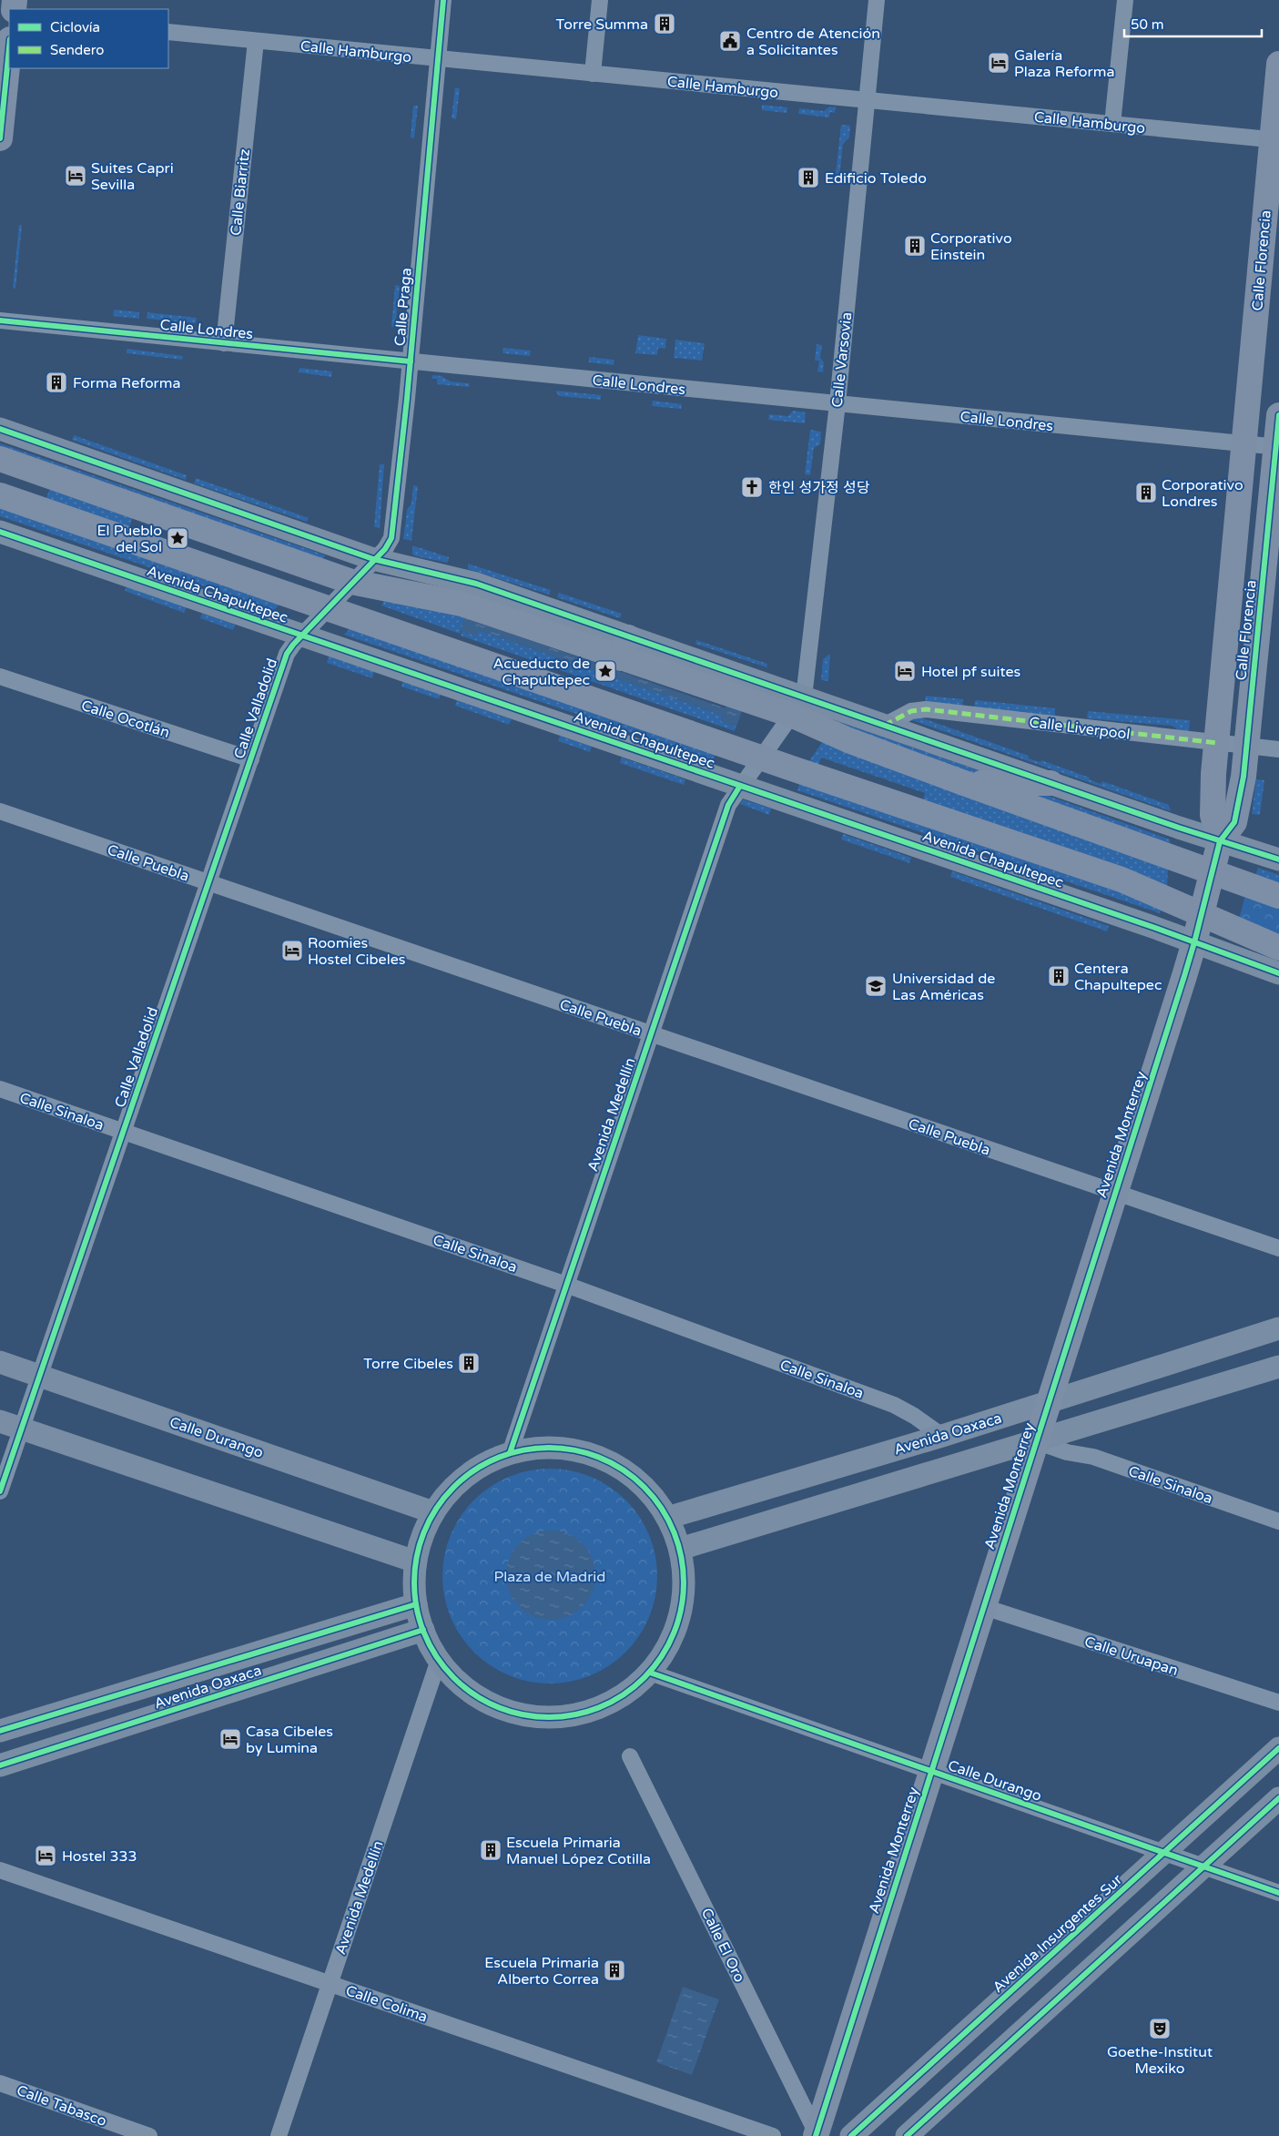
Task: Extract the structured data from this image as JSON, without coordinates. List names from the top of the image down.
{
  "streets": {
    "main road": [
      "Calle Florencia",
      "Avenida Chapultepec",
      "Avenida Monterrey",
      "Avenida Oaxaca",
      "Calle Durango",
      "Avenida Insurgentes Sur"
    ],
    "street": [
      "Calle Hamburgo",
      "Calle Biarritz",
      "Calle Praga",
      "Calle Londres",
      "Calle Varsovia",
      "Calle Valladolid",
      "Calle Ocotlán",
      "Calle Liverpool",
      "Calle Puebla",
      "Calle Sinaloa",
      "Avenida Medellín",
      "Calle Uruapan",
      "Calle El Oro",
      "Calle Colima",
      "Calle Tabasco"
    ]
  },
  "crossings": [
    ["Calle Hamburgo", "Calle Biarritz"],
    ["Calle Hamburgo", "Calle Florencia"],
    ["Calle Hamburgo", "Calle Praga"],
    ["Calle Hamburgo", "Calle Varsovia"],
    ["Calle Biarritz", "Calle Londres"],
    ["Calle Florencia", "Calle Londres"],
    ["Calle Florencia", "Calle Liverpool"],
    ["Calle Florencia", "Avenida Monterrey"],
    ["Calle Praga", "Calle Londres"],
    ["Calle Praga", "Avenida Chapultepec"],
    ["Calle Praga", "Calle Valladolid"],
    ["Calle Londres", "Calle Varsovia"],
    ["Calle Varsovia", "Avenida Medellín"],
    ["Avenida Chapultepec", "Calle Valladolid"],
    ["Avenida Chapultepec", "Avenida Medellín"],
    ["Avenida Chapultepec", "Avenida Monterrey"],
    ["Calle Valladolid", "Calle Ocotlán"],
    ["Calle Valladolid", "Calle Puebla"],
    ["Calle Valladolid", "Calle Sinaloa"],
    ["Calle Valladolid", "Calle Durango"],
    ["Calle Puebla", "Avenida Medellín"],
    ["Calle Puebla", "Avenida Monterrey"],
    ["Calle Sinaloa", "Avenida Medellín"],
    ["Calle Sinaloa", "Avenida Monterrey"],
    ["Calle Sinaloa", "Avenida Oaxaca"],
    ["Avenida Medellín", "Calle Colima"],
    ["Avenida Monterrey", "Avenida Oaxaca"],
    ["Avenida Monterrey", "Calle Durango"],
    ["Avenida Monterrey", "Calle Uruapan"],
    ["Avenida Monterrey", "Calle El Oro"],
    ["Calle Durango", "Avenida Insurgentes Sur"]
  ],
  "parks": ["Plaza de Madrid"],
  "places": {
    "building": [
      "Torre Summa",
      "Edificio Toledo",
      "Corporativo Einstein",
      "Forma Reforma",
      "Corporativo Londres",
      "Centera Chapultepec",
      "Torre Cibeles",
      "Escuela Primaria Manuel López Cotilla",
      "Escuela Primaria Alberto Correa"
    ],
    "public building": ["Centro de Atención a Solicitantes"],
    "hotel": [
      "Galería Plaza Reforma",
      "Suites Capri Sevilla",
      "Hotel pf suites",
      "Roomies Hostel Cibeles",
      "Casa Cibeles by Lumina",
      "Hostel 333"
    ],
    "church": ["한인 성가정 성당"],
    "place": ["El Pueblo del Sol", "Acueducto de Chapultepec"],
    "school or university": ["Universidad de Las Américas"],
    "theatre": ["Goethe-Institut Mexiko"]
  },
  "legend": ["Ciclovía", "Sendero"],
  "scale_bar": "50 m"
}
